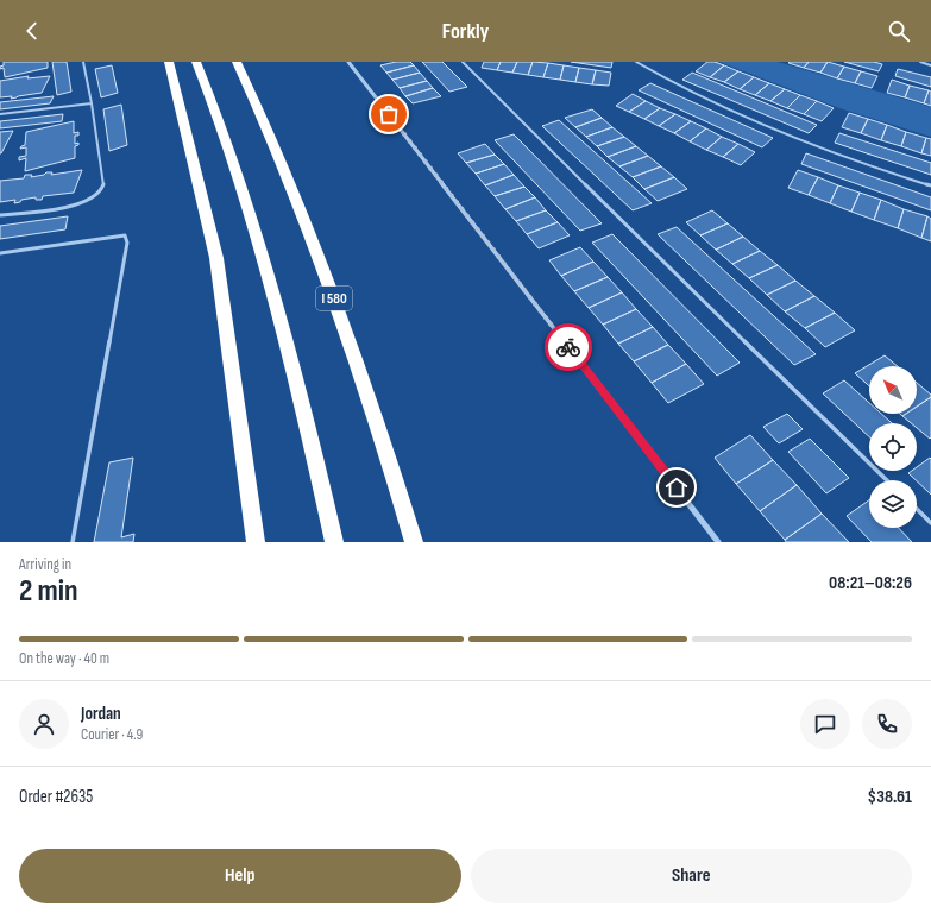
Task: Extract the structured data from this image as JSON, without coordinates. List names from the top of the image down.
{
  "streets": {
    "highway": ["I 580"]
  },
  "north": "top left",
  "page": {
    "header": "Forkly",
    "heading": ["2 min", "Arriving in", "08:21–08:26"],
    "panel": [
      "Jordan",
      "Courier · 4.9",
      "Order #2635",
      "$38.61"
    ],
    "bar": "On the way · 40 m",
    "buttons": ["Help", "Share"]
  }
}
